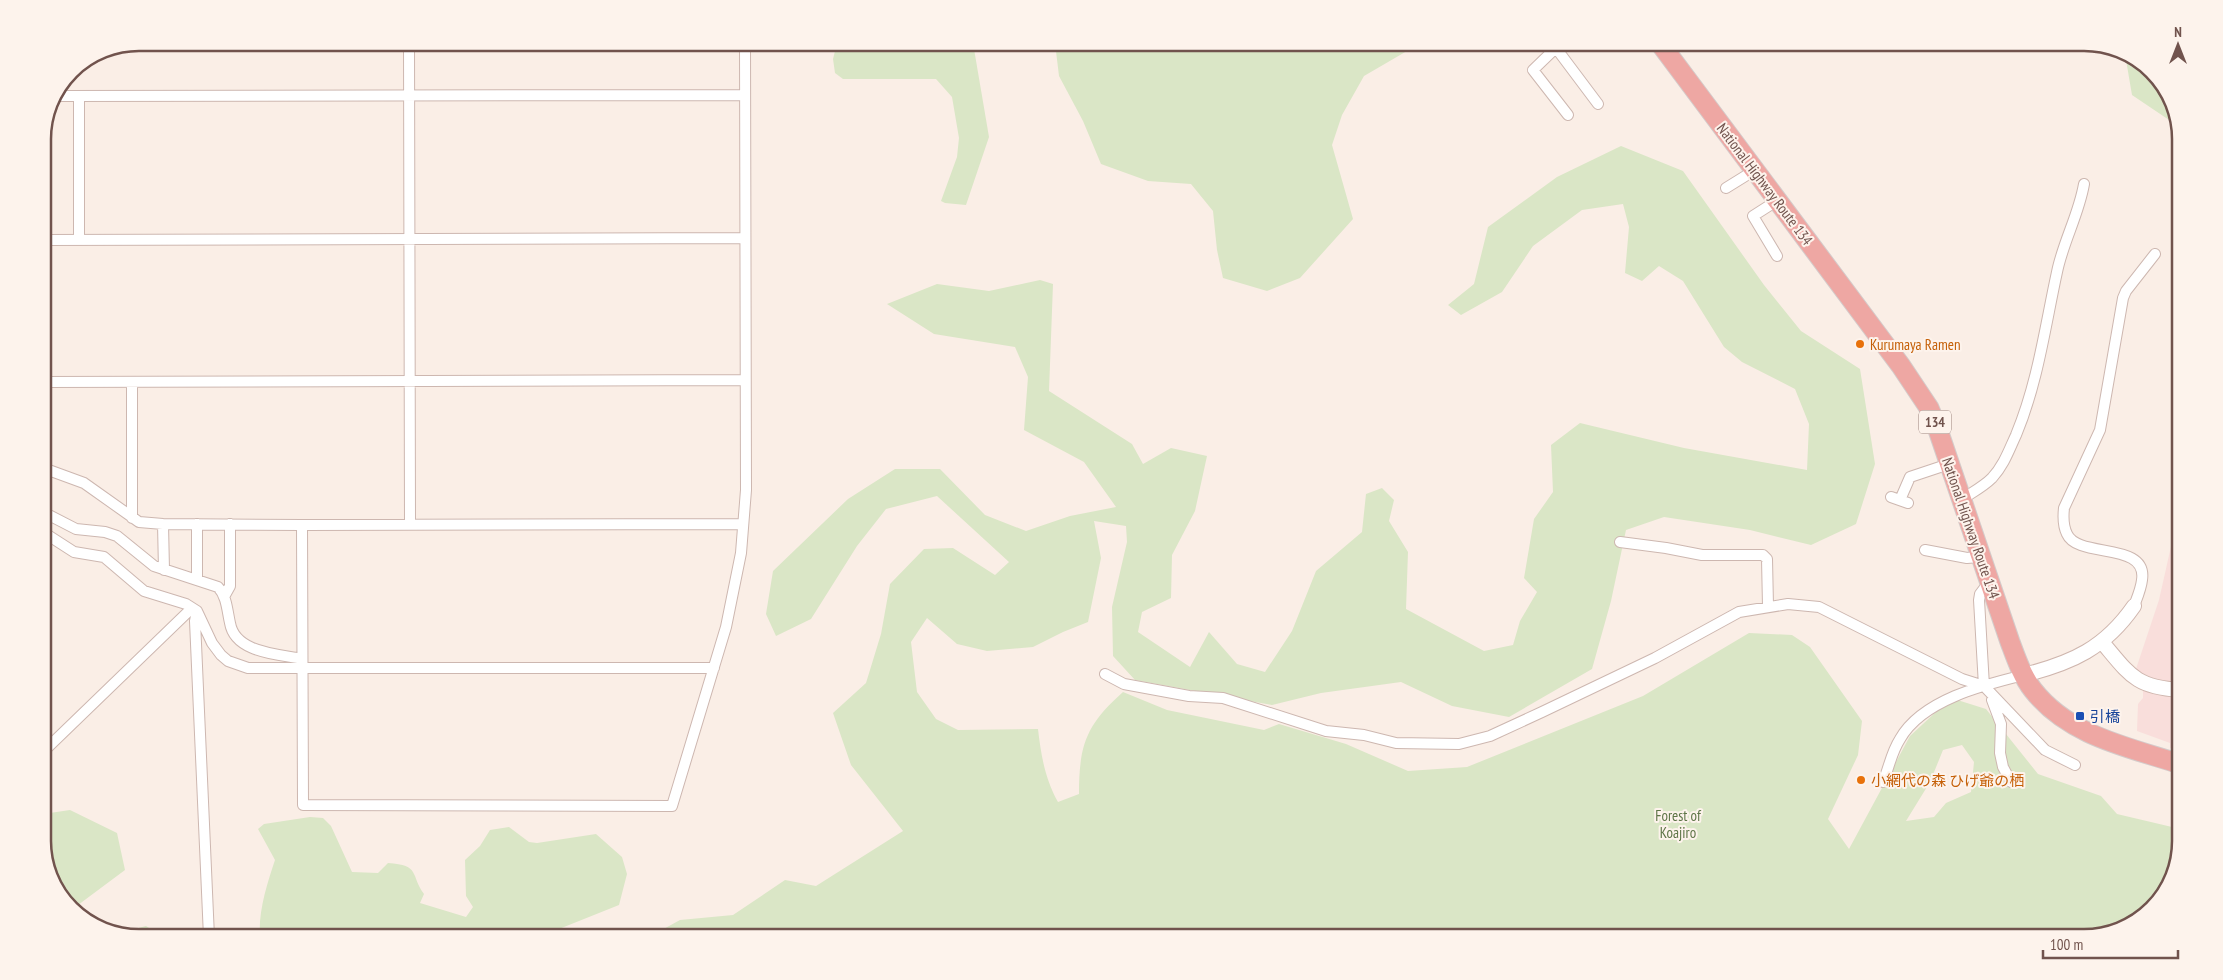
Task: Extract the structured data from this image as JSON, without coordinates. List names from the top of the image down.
{
  "streets": {
    "highway": ["National Highway Route 134", "134"]
  },
  "parks": ["Forest of Koajiro"],
  "places": {
    "other": ["Kurumaya Ramen", "小網代の森 ひげ爺の栖"],
    "transit": ["引橋"]
  },
  "scale_bar": "100 m",
  "north": "top"
}
